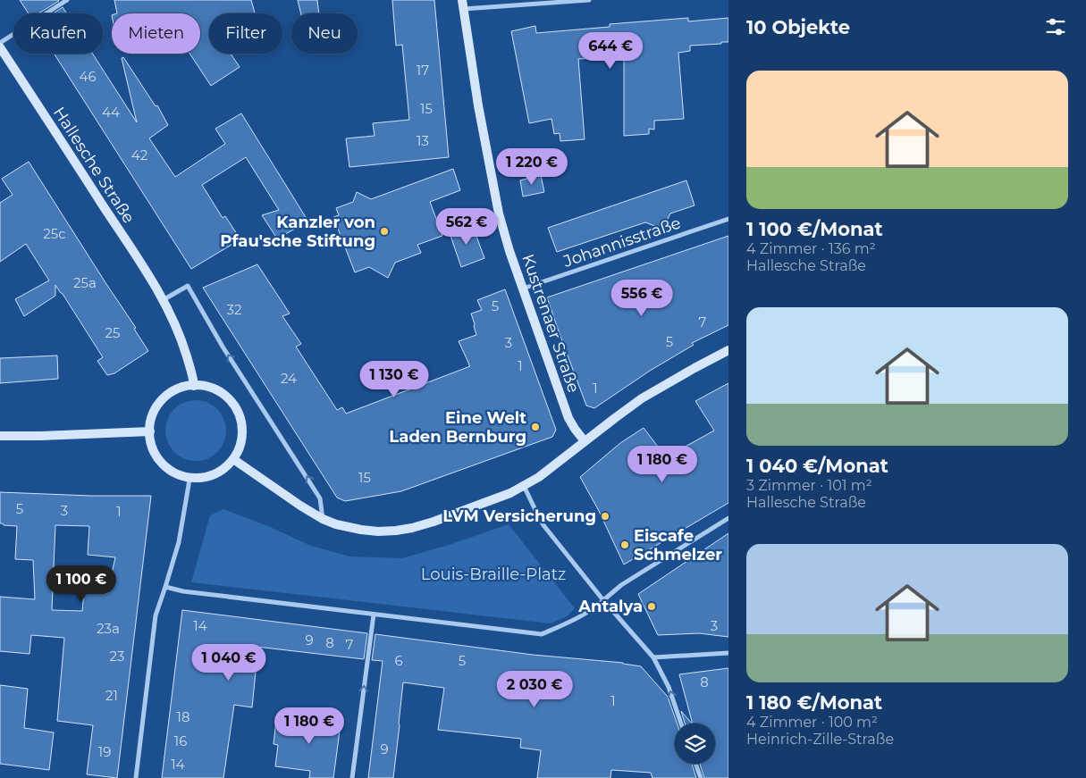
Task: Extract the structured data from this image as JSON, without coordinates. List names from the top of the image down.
{
  "streets": {
    "street": ["Hallesche Straße", "Johannisstraße", "Kustrenaer Straße"]
  },
  "crossings": [
    ["Johannisstraße", "Kustrenaer Straße"]
  ],
  "parks": ["Louis-Braille-Platz"],
  "places": [
    "Kanzler von Pfau'sche Stiftung",
    "Eine Welt Laden Bernburg",
    "LVM Versicherung",
    "Eiscafe Schmelzer",
    "Antalya"
  ],
  "house_numbers": [
    "17",
    "46",
    "15",
    "44",
    "13",
    "42",
    "25c",
    "25a",
    "5",
    "32",
    "7",
    "25",
    "5",
    "3",
    "1",
    "24",
    "1",
    "15",
    "5",
    "3",
    "1",
    "14",
    "3",
    "23a",
    "9",
    "8",
    "7",
    "23",
    "6",
    "5",
    "8",
    "21",
    "1",
    "18",
    "16",
    "9",
    "19",
    "14"
  ],
  "page": {
    "heading": "10 Objekte",
    "chip": [
      "Kaufen",
      "Mieten",
      "Filter",
      "Neu"
    ],
    "price": [
      "644 €",
      "1 220 €",
      "562 €",
      "556 €",
      "1 130 €",
      "1 180 €",
      "1 100 €",
      "1 040 €",
      "2 030 €",
      "1 180 €"
    ],
    "list": [
      {
        "name": "1 100 €/Monat",
        "note": "4 Zimmer · 136 m² · Hallesche Straße"
      },
      {
        "name": "1 040 €/Monat",
        "note": "3 Zimmer · 101 m² · Hallesche Straße"
      },
      {
        "name": "1 180 €/Monat",
        "note": "4 Zimmer · 100 m² · Heinrich-Zille-Straße"
      }
    ]
  }
}
